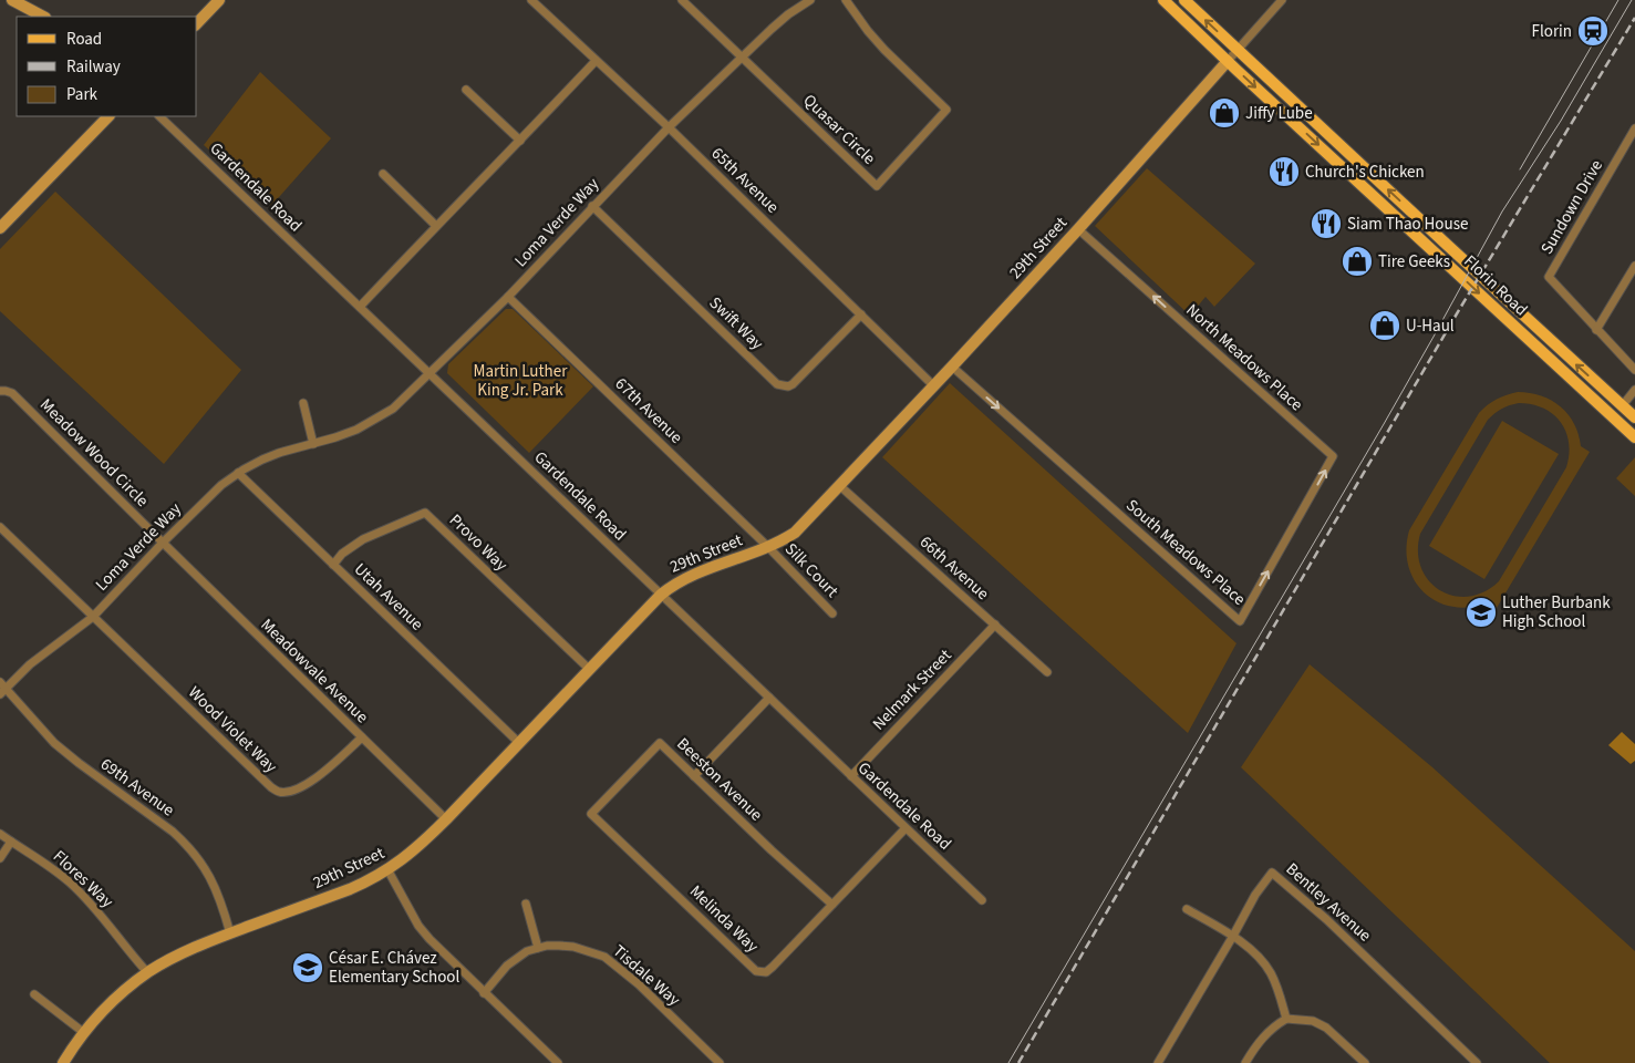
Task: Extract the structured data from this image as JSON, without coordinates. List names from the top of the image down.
{
  "streets": {
    "main road": ["Florin Road"],
    "street": [
      "Quasar Circle",
      "65th Avenue",
      "Gardendale Road",
      "Sundown Drive",
      "Loma Verde Way",
      "29th Street",
      "Swift Way",
      "North Meadows Place",
      "67th Avenue",
      "Meadow Wood Circle",
      "Provo Way",
      "South Meadows Place",
      "66th Avenue",
      "Silk Court",
      "Utah Avenue",
      "Meadowvale Avenue",
      "Nelmark Street",
      "Wood Violet Way",
      "Beeston Avenue",
      "69th Avenue",
      "Flores Way",
      "Bentley Avenue",
      "Melinda Way",
      "Tisdale Way"
    ]
  },
  "crossings": [
    ["Quasar Circle", "Loma Verde Way"],
    ["65th Avenue", "Loma Verde Way"],
    ["65th Avenue", "29th Street"],
    ["65th Avenue", "Swift Way"],
    ["Gardendale Road", "Loma Verde Way"],
    ["Gardendale Road", "29th Street"],
    ["Gardendale Road", "Nelmark Street"],
    ["Gardendale Road", "Melinda Way"],
    ["Loma Verde Way", "Swift Way"],
    ["Loma Verde Way", "67th Avenue"],
    ["Loma Verde Way", "Meadow Wood Circle"],
    ["Loma Verde Way", "Utah Avenue"],
    ["Loma Verde Way", "Meadowvale Avenue"],
    ["Loma Verde Way", "Wood Violet Way"],
    ["Loma Verde Way", "69th Avenue"],
    ["29th Street", "Florin Road"],
    ["29th Street", "North Meadows Place"],
    ["29th Street", "67th Avenue"],
    ["29th Street", "Provo Way"],
    ["29th Street", "South Meadows Place"],
    ["29th Street", "66th Avenue"],
    ["29th Street", "Silk Court"],
    ["29th Street", "Utah Avenue"],
    ["29th Street", "Meadowvale Avenue"],
    ["29th Street", "69th Avenue"],
    ["29th Street", "Flores Way"],
    ["North Meadows Place", "South Meadows Place"],
    ["67th Avenue", "Silk Court"],
    ["Meadow Wood Circle", "Meadowvale Avenue"],
    ["Provo Way", "Utah Avenue"],
    ["66th Avenue", "Nelmark Street"],
    ["Meadowvale Avenue", "Wood Violet Way"],
    ["Beeston Avenue", "Melinda Way"]
  ],
  "one_way": ["North Meadows Place"],
  "parks": ["Martin Luther King Jr. Park"],
  "places": {
    "station": ["Florin"],
    "shop": ["Jiffy Lube", "Tire Geeks", "U-Haul"],
    "restaurant": ["Church's Chicken", "Siam Thao House"],
    "school or university": ["Luther Burbank High School", "César E. Chávez Elementary School"]
  },
  "legend": ["Road", "Railway", "Park"]
}
